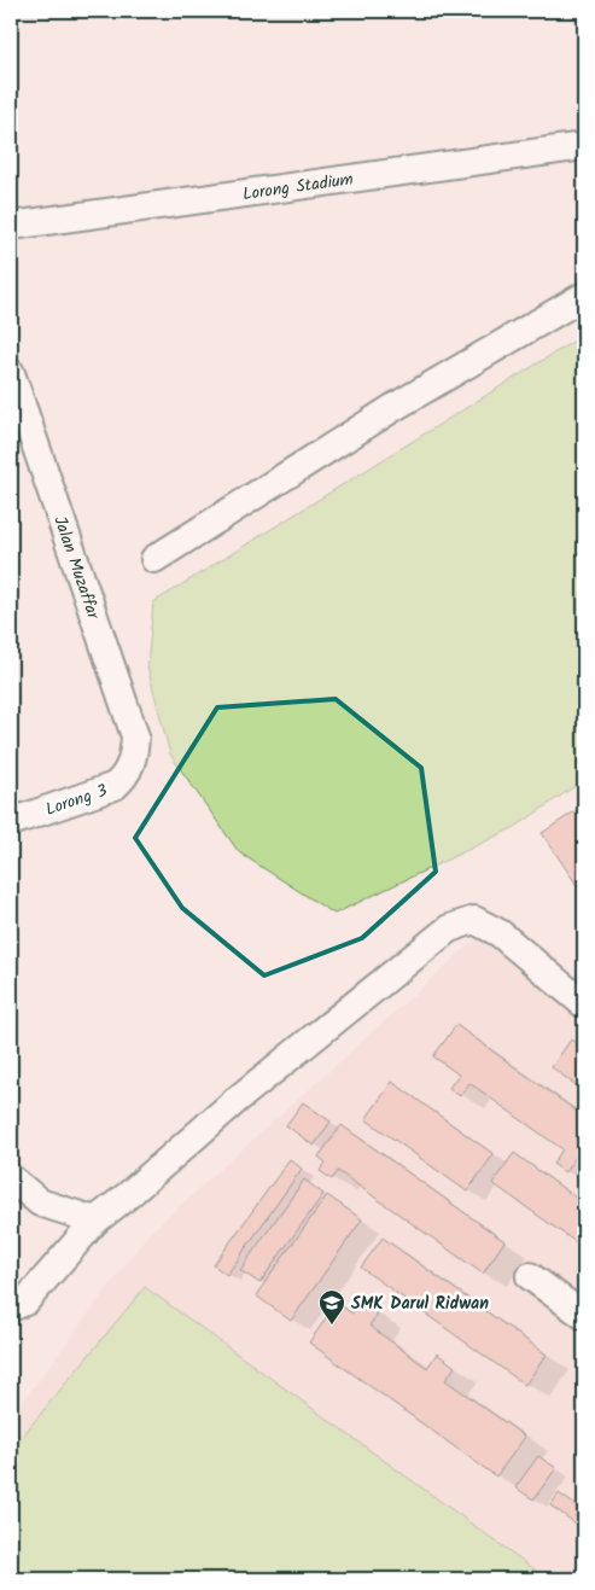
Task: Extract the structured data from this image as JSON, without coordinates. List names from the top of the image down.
{
  "streets": {
    "street": ["Lorong Stadium", "Jalan Muzaffar", "Lorong 3"]
  },
  "crossings": [
    ["Jalan Muzaffar", "Lorong 3"]
  ],
  "places": {
    "school or university": ["SMK Darul Ridwan"]
  }
}
